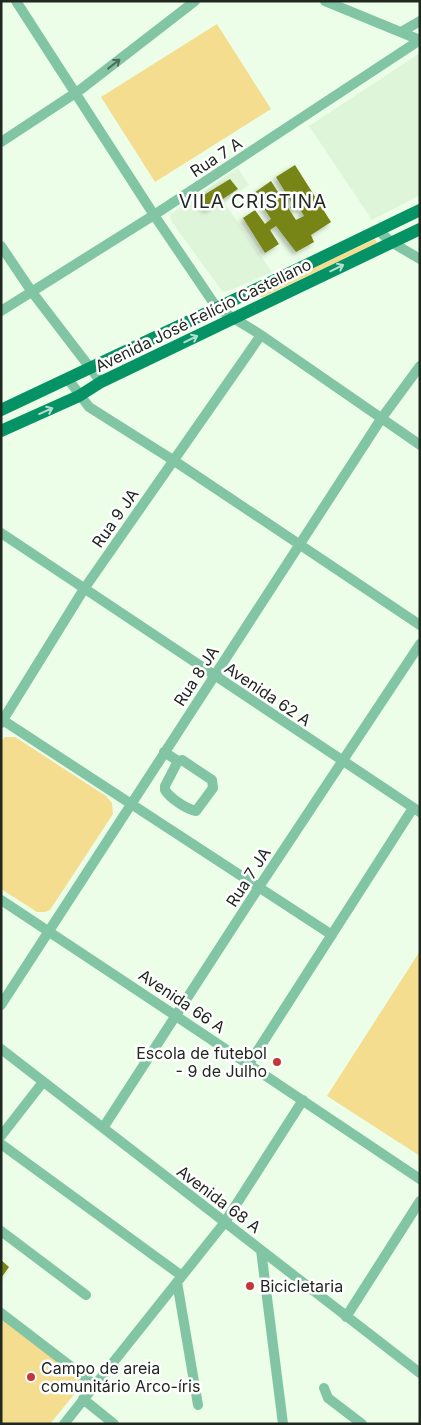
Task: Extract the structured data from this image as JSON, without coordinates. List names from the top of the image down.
{
  "streets": {
    "main road": ["Avenida José Felício Castellano"],
    "street": [
      "Rua 7 A",
      "Rua 9 JA",
      "Rua 8 JA",
      "Avenida 62 A",
      "Rua 7 JA",
      "Avenida 66 A",
      "Avenida 68 A"
    ]
  },
  "crossings": [
    ["Rua 9 JA", "Avenida 62 A"],
    ["Rua 8 JA", "Avenida 62 A"],
    ["Rua 8 JA", "Avenida 66 A"],
    ["Avenida 62 A", "Rua 7 JA"],
    ["Rua 7 JA", "Avenida 66 A"],
    ["Rua 7 JA", "Avenida 68 A"]
  ],
  "districts": ["VILA CRISTINA"],
  "places": ["Escola de futebol - 9 de Julho", "Bicicletaria", "Campo de areia comunitário Arco-íris"]
}
